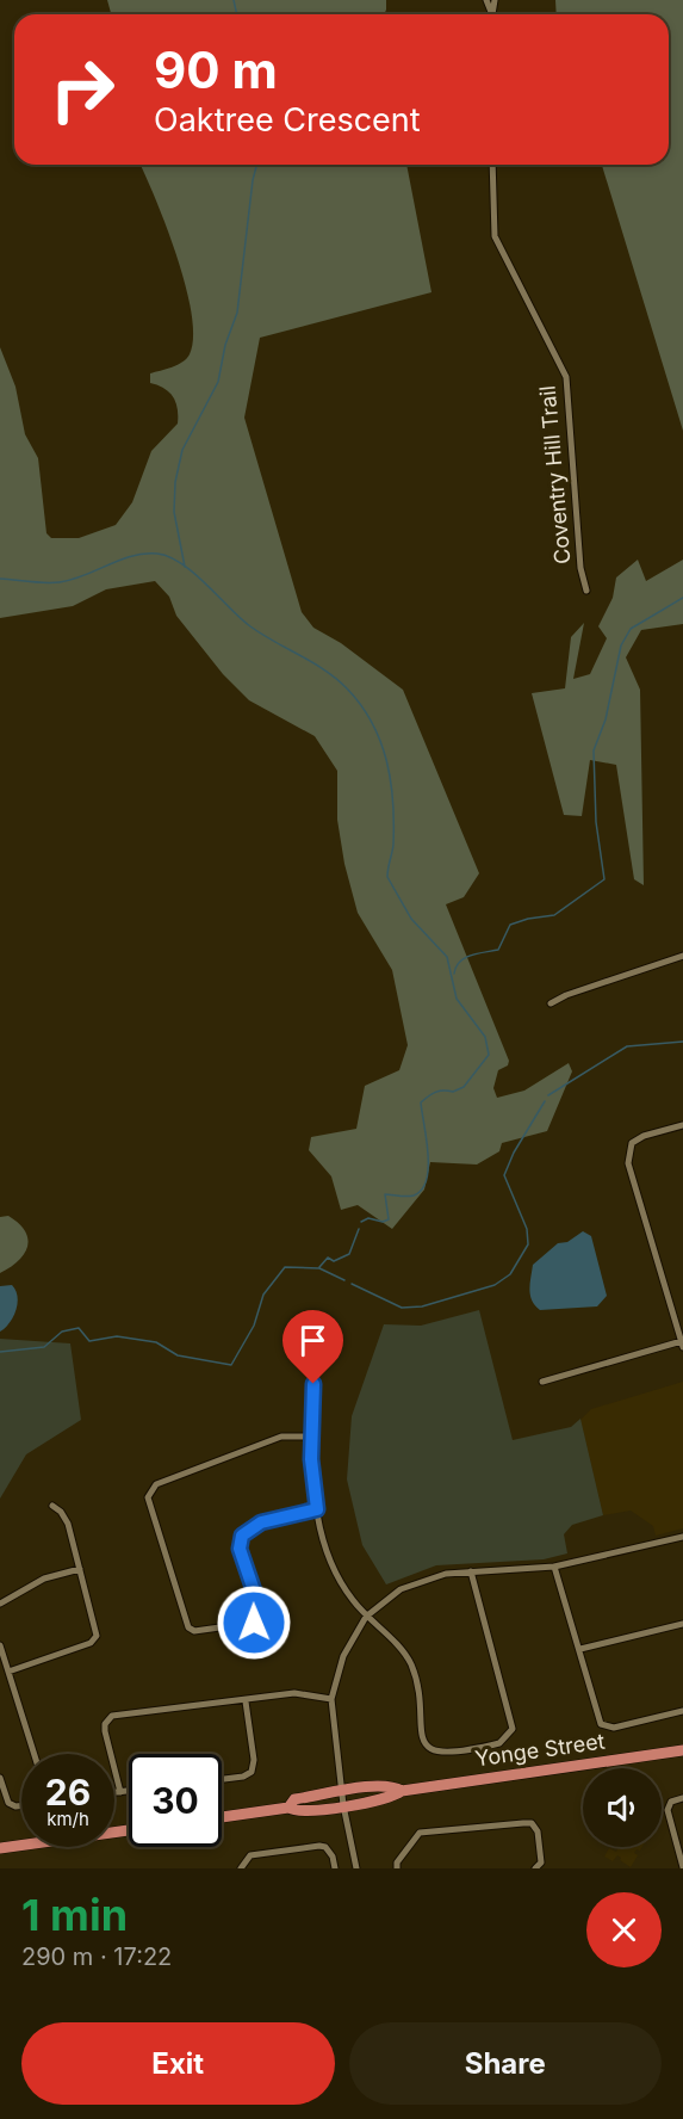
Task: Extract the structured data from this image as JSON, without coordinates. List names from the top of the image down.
{
  "streets": {
    "main road": ["Yonge Street"],
    "street": ["Coventry Hill Trail"]
  },
  "page": {
    "turn": ["90 m", "Oaktree Crescent"],
    "speed": "26 km/h",
    "limit": "30",
    "heading": ["1 min", "290 m · 17:22"],
    "buttons": ["Exit", "Share"]
  }
}
